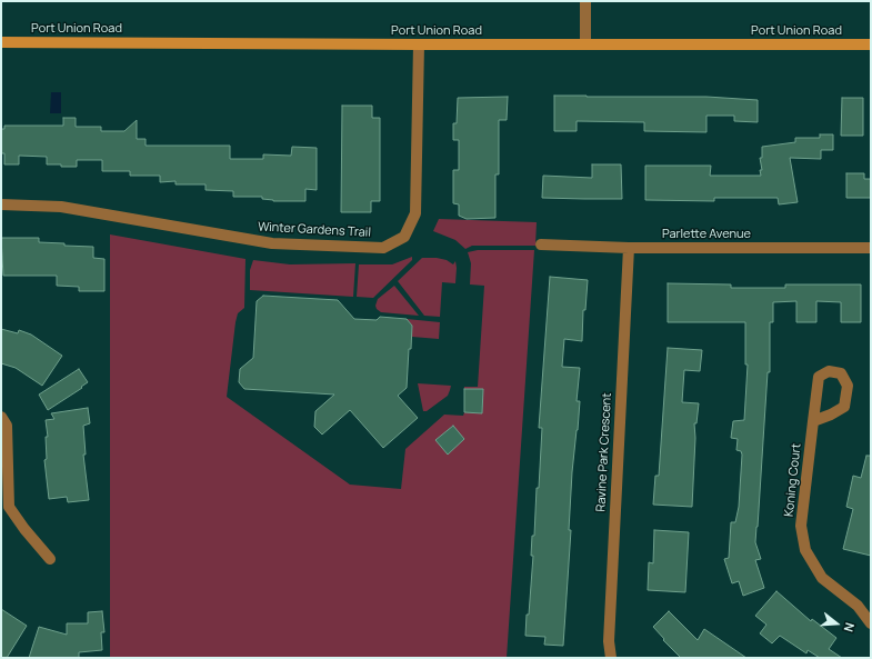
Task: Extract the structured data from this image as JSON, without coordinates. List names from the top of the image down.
{
  "streets": {
    "main road": ["Port Union Road"],
    "street": [
      "Winter Gardens Trail",
      "Parlette Avenue",
      "Ravine Park Crescent",
      "Koning Court"
    ]
  },
  "crossings": [
    ["Port Union Road", "Winter Gardens Trail"],
    ["Parlette Avenue", "Ravine Park Crescent"]
  ],
  "north": "right"
}
